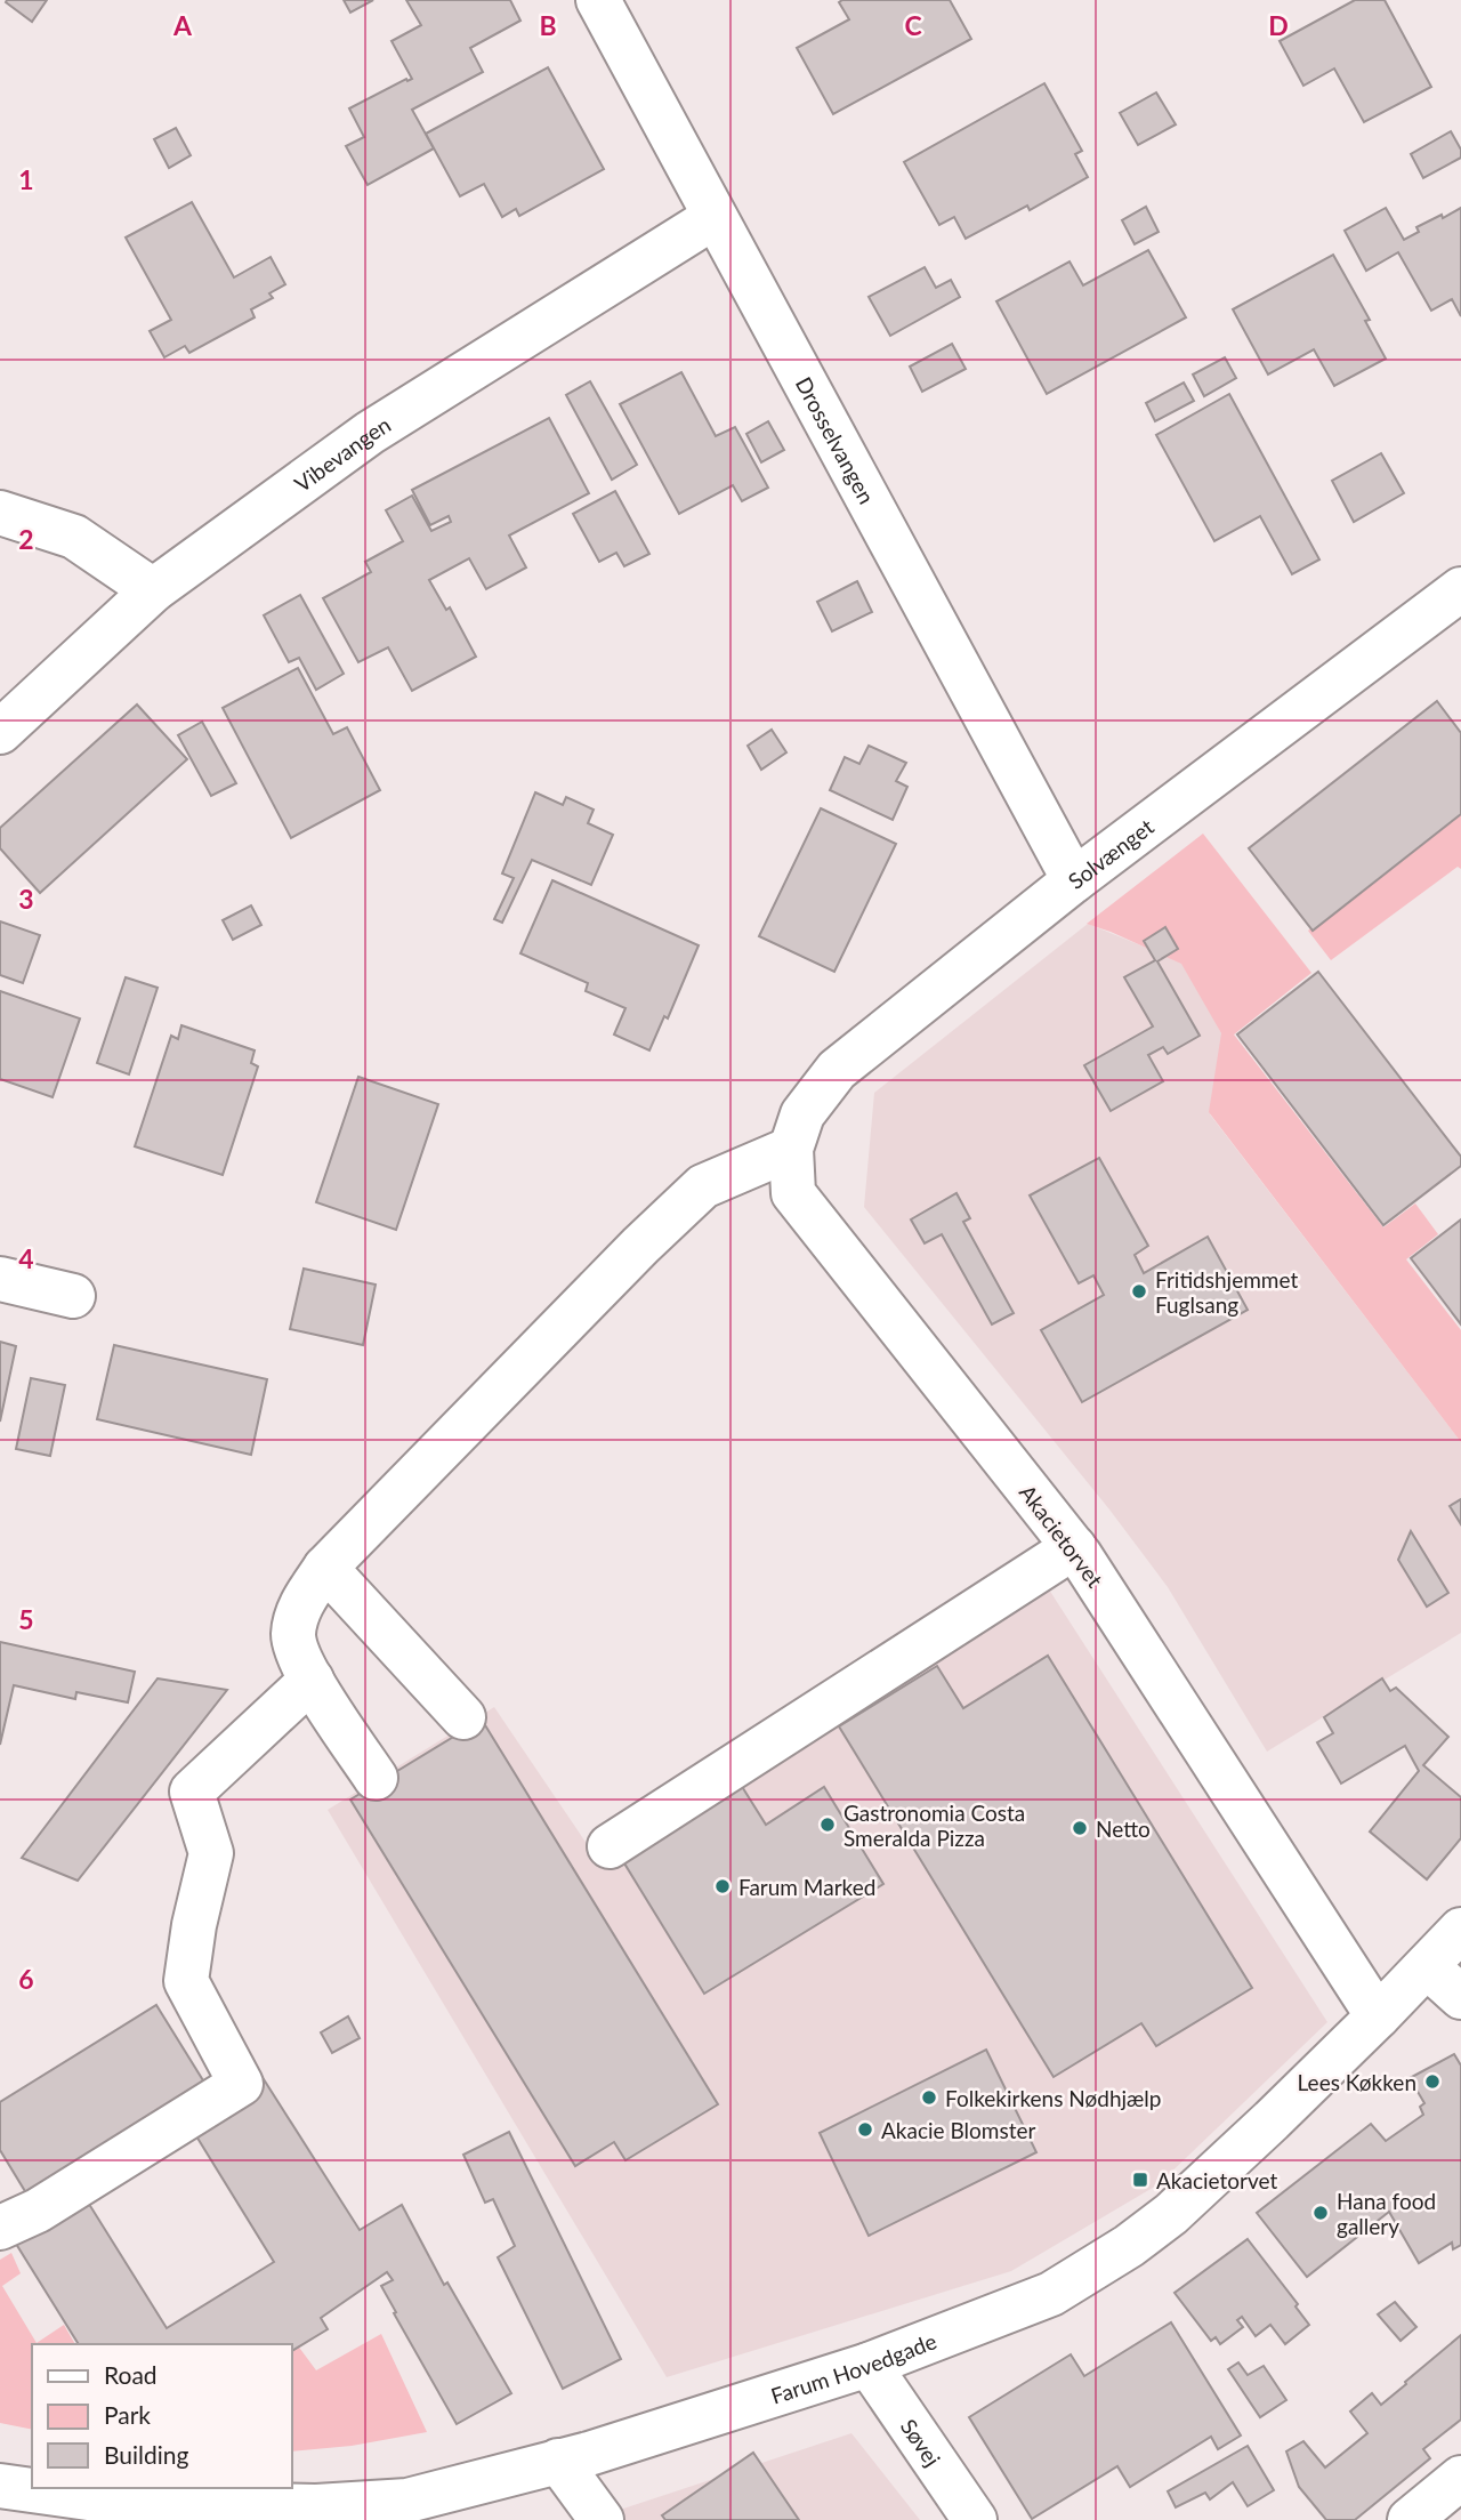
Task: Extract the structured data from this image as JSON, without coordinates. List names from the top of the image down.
{
  "streets": {
    "street": [
      "Drosselvangen",
      "Vibevangen",
      "Solvænget",
      "Akacietorvet",
      "Farum Hovedgade",
      "Søvej"
    ]
  },
  "crossings": [
    ["Drosselvangen", "Vibevangen"],
    ["Drosselvangen", "Solvænget"],
    ["Solvænget", "Akacietorvet"],
    ["Akacietorvet", "Farum Hovedgade"],
    ["Farum Hovedgade", "Søvej"]
  ],
  "places": {
    "other": [
      "Fritidshjemmet Fuglsang",
      "Gastronomia Costa Smeralda Pizza",
      "Netto",
      "Farum Marked",
      "Lees Køkken",
      "Folkekirkens Nødhjælp",
      "Akacie Blomster",
      "Hana food gallery"
    ],
    "transit": ["Akacietorvet"]
  },
  "legend": ["Road", "Park", "Building"],
  "grid": {
    "columns": [
      "A",
      "B",
      "C",
      "D"
    ],
    "rows": [
      "1",
      "2",
      "3",
      "4",
      "5",
      "6"
    ]
  }
}
